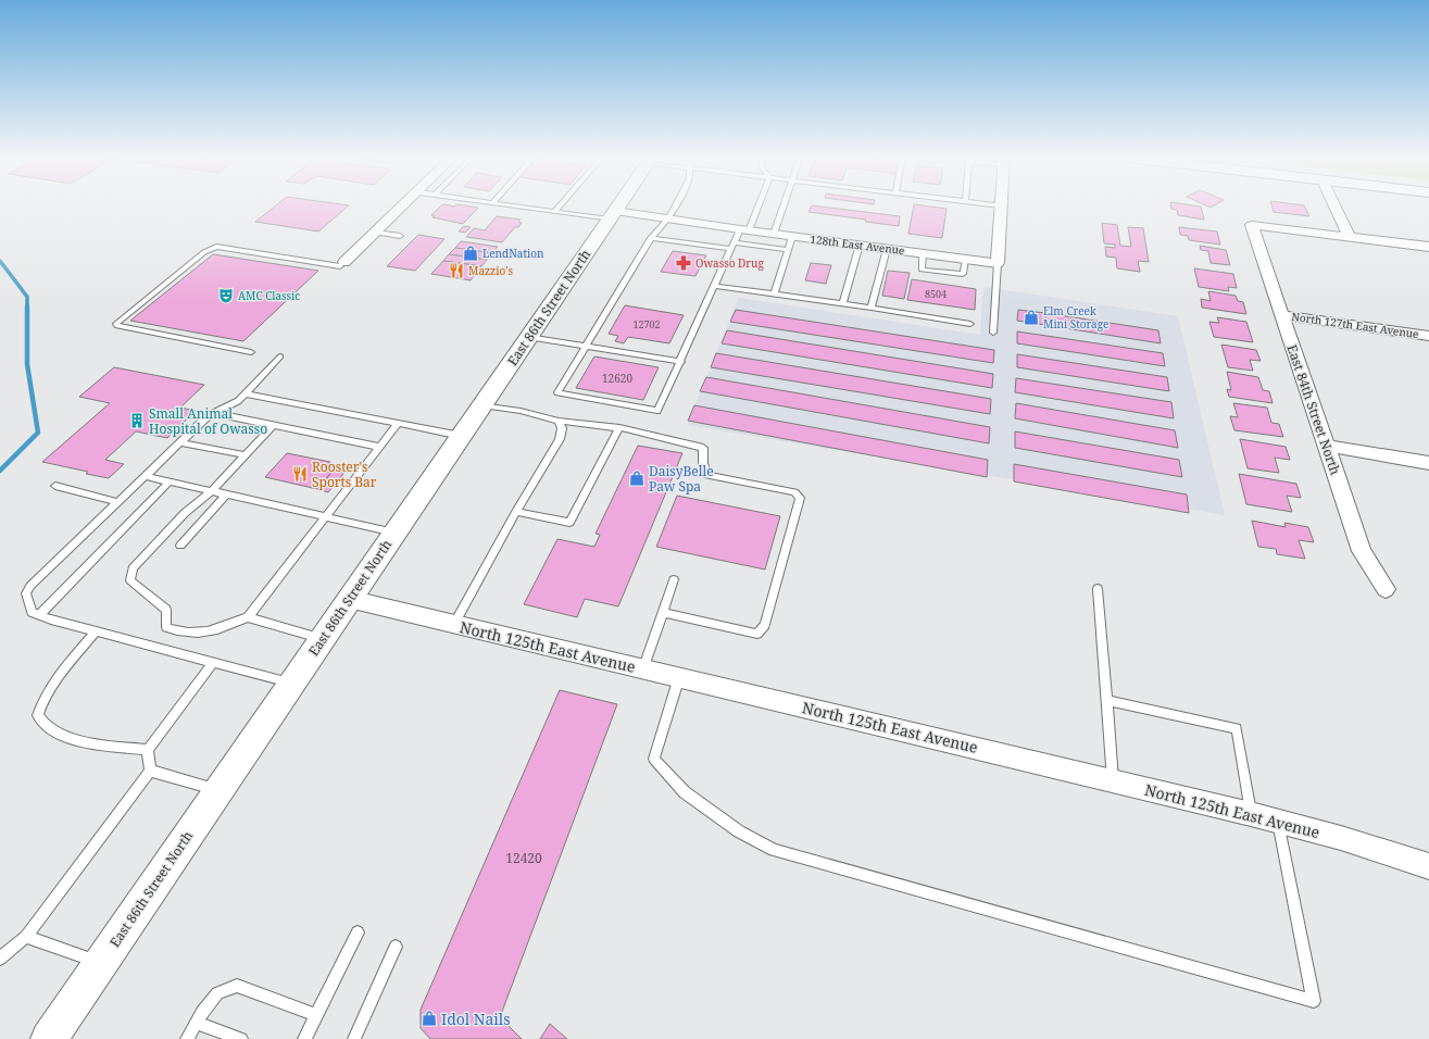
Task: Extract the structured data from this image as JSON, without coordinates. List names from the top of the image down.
{
  "streets": {
    "main road": ["East 86th Street North"],
    "street": [
      "128th East Avenue",
      "North 127th East Avenue",
      "East 84th Street North",
      "North 125th East Avenue"
    ]
  },
  "crossings": [
    ["128th East Avenue", "East 86th Street North"],
    ["East 86th Street North", "North 125th East Avenue"],
    ["North 127th East Avenue", "East 84th Street North"]
  ],
  "places": {
    "shop": [
      "LendNation",
      "Elm Creek Mini Storage",
      "DaisyBelle Paw Spa",
      "Idol Nails"
    ],
    "pharmacy": ["Owasso Drug"],
    "restaurant": ["Mazzio's", "Rooster's Sports Bar"],
    "theatre": ["AMC Classic"],
    "building": ["Small Animal Hospital of Owasso"]
  },
  "house_numbers": [
    "8504",
    "12702",
    "12620",
    "12420"
  ]
}
